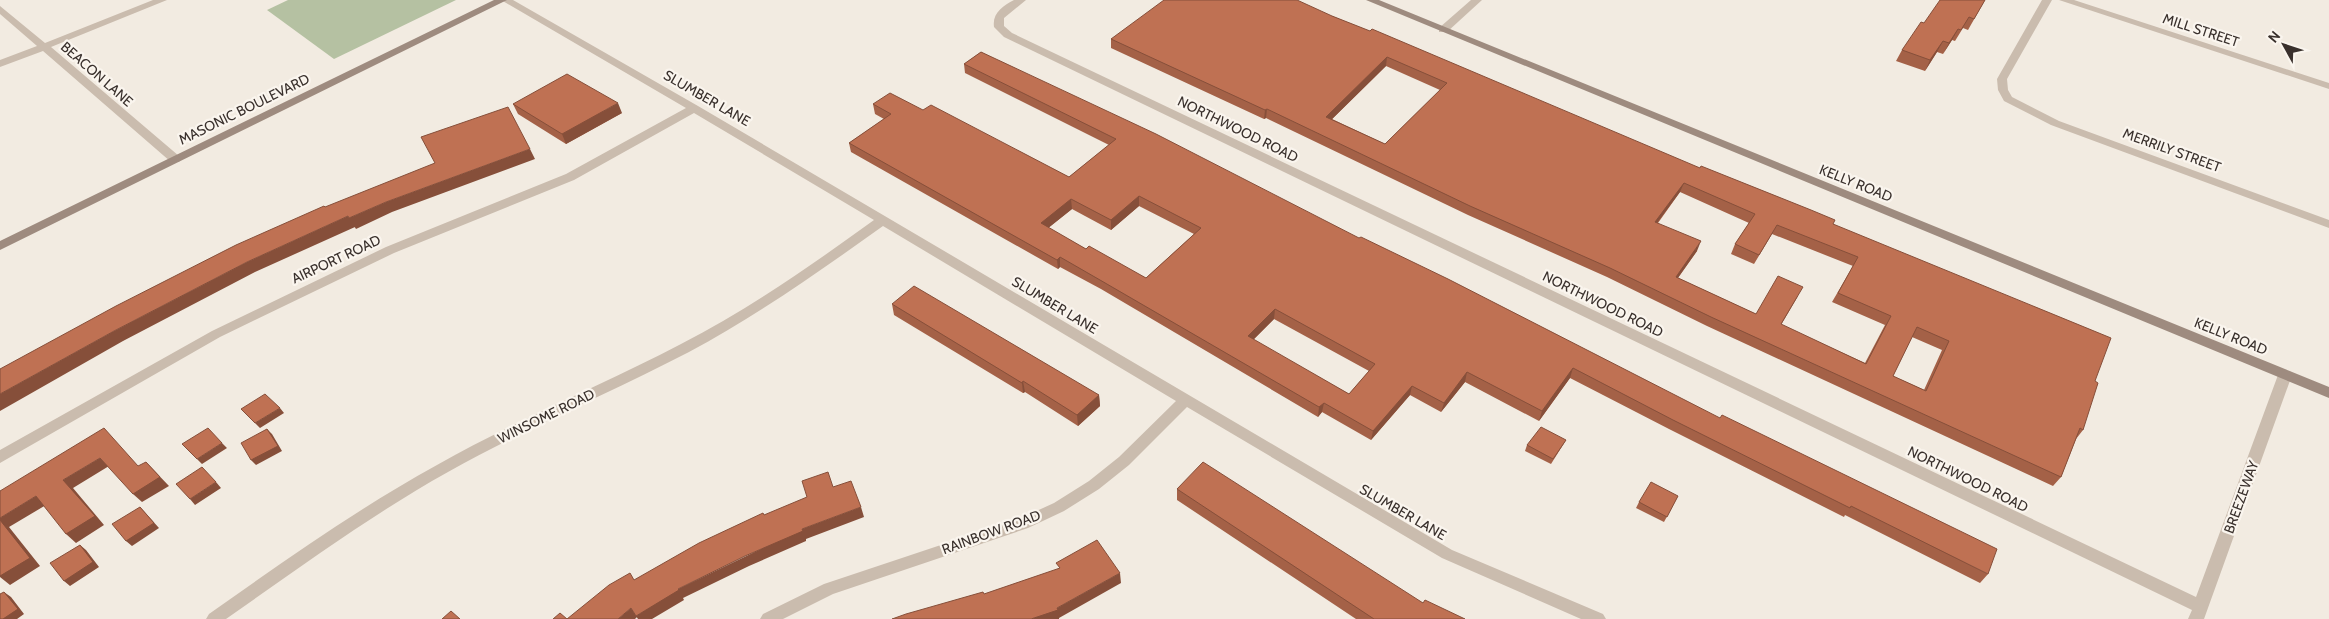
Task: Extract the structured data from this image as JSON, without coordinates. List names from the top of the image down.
{
  "streets": {
    "street": [
      "MILL STREET",
      "BEACON LANE",
      "SLUMBER LANE",
      "MASONIC BOULEVARD",
      "NORTHWOOD ROAD",
      "MERRILY STREET",
      "KELLY ROAD",
      "AIRPORT ROAD",
      "WINSOME ROAD",
      "BREEZEWAY",
      "RAINBOW ROAD"
    ]
  },
  "crossings": [
    ["BEACON LANE", "MASONIC BOULEVARD"],
    ["SLUMBER LANE", "AIRPORT ROAD"],
    ["SLUMBER LANE", "WINSOME ROAD"],
    ["SLUMBER LANE", "RAINBOW ROAD"],
    ["NORTHWOOD ROAD", "BREEZEWAY"],
    ["KELLY ROAD", "BREEZEWAY"]
  ],
  "north": "top left"
}
